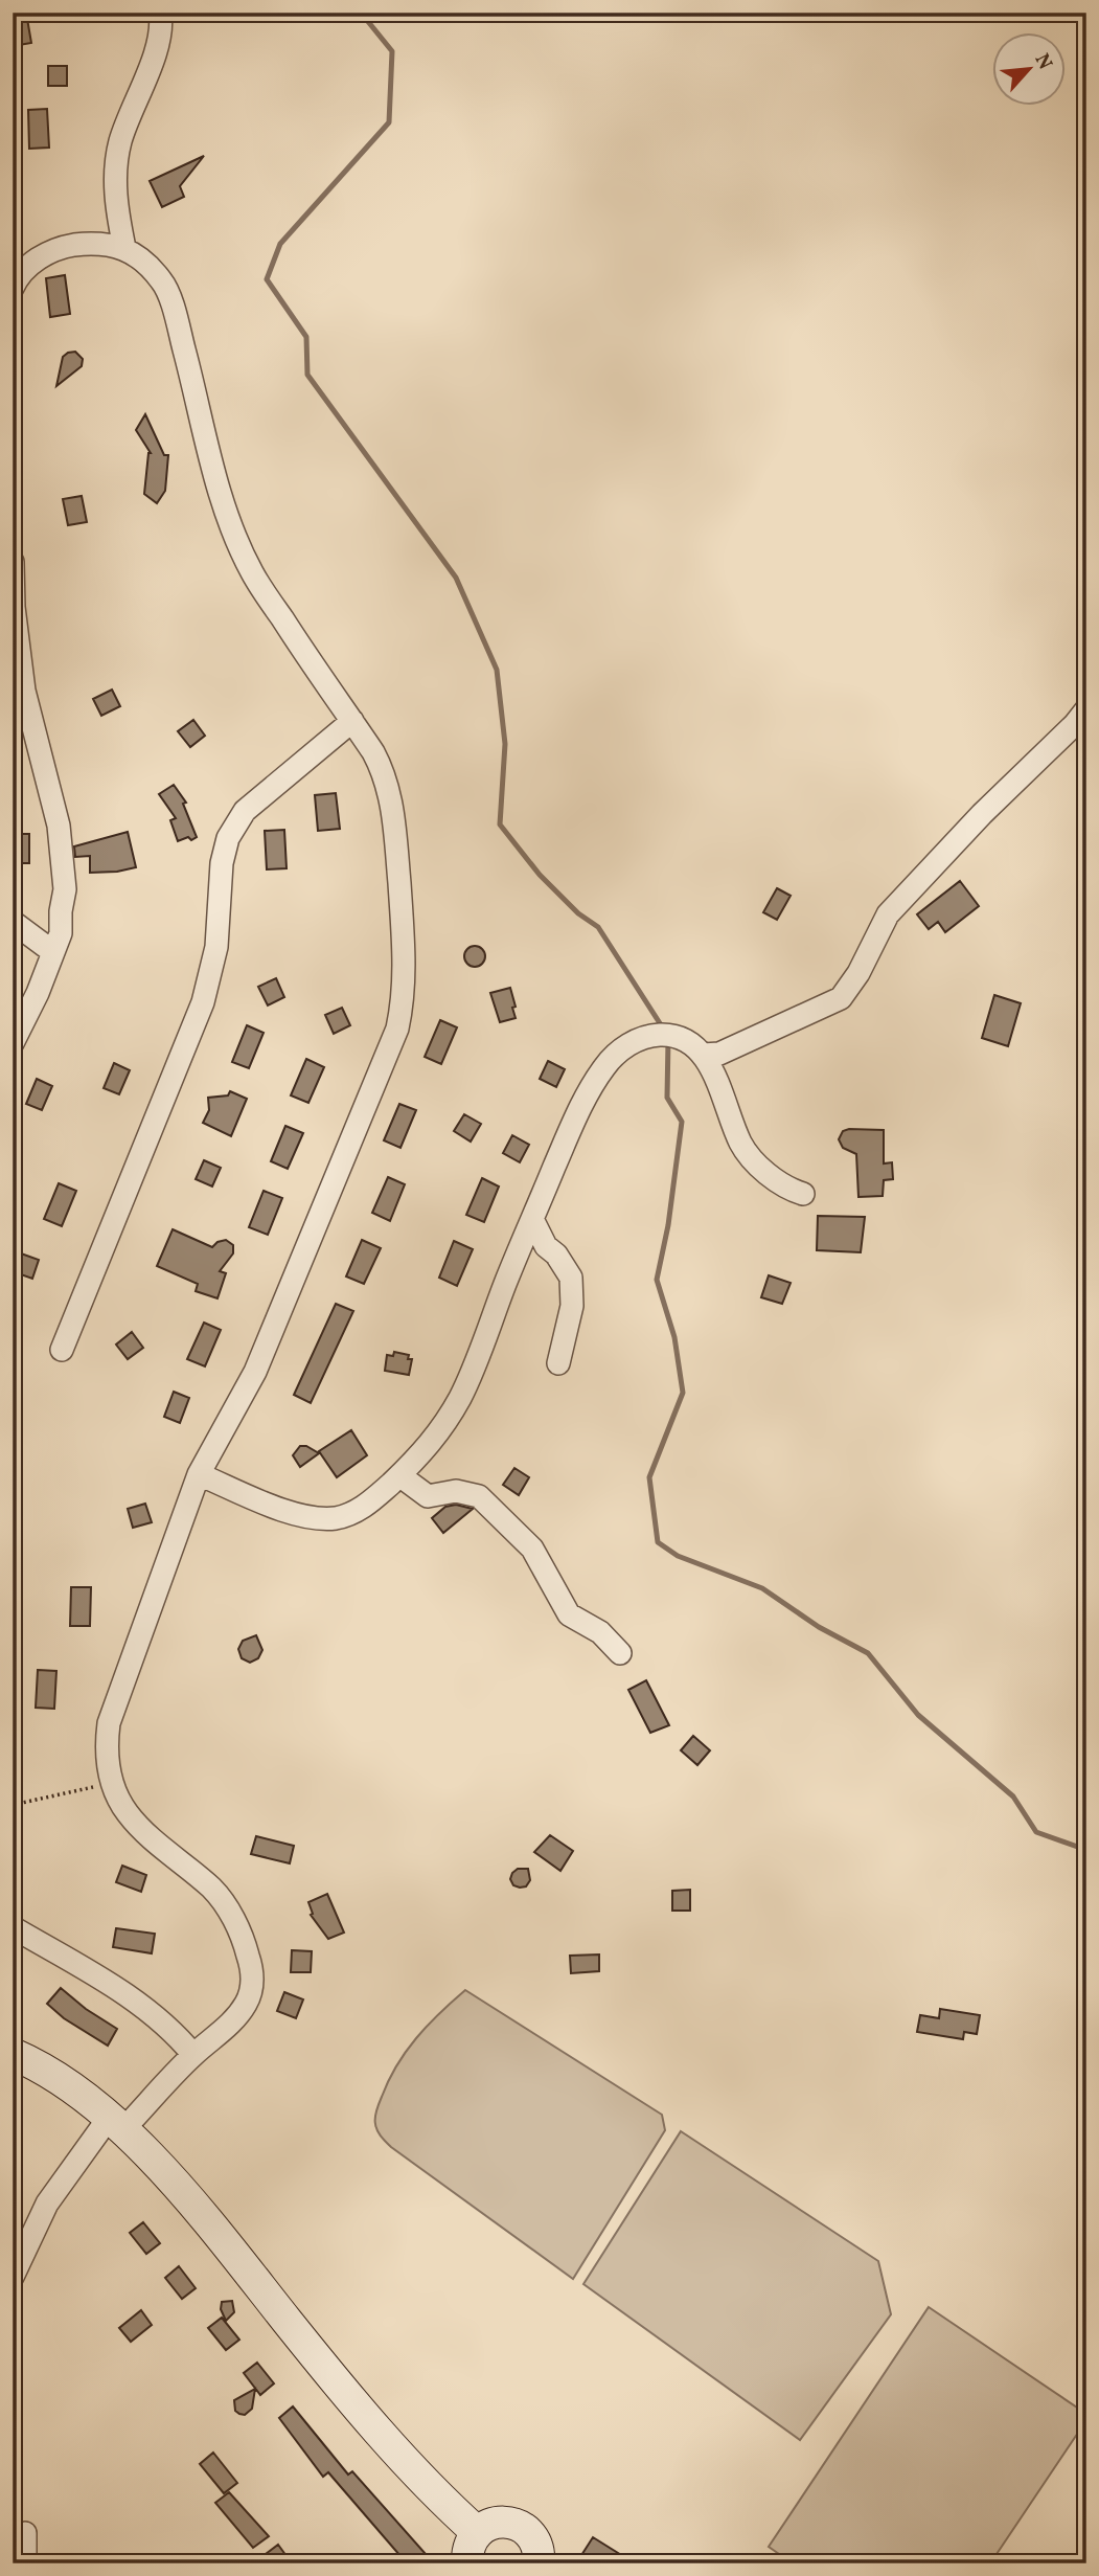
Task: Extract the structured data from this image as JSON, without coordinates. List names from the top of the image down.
{
  "north": "top right"
}
